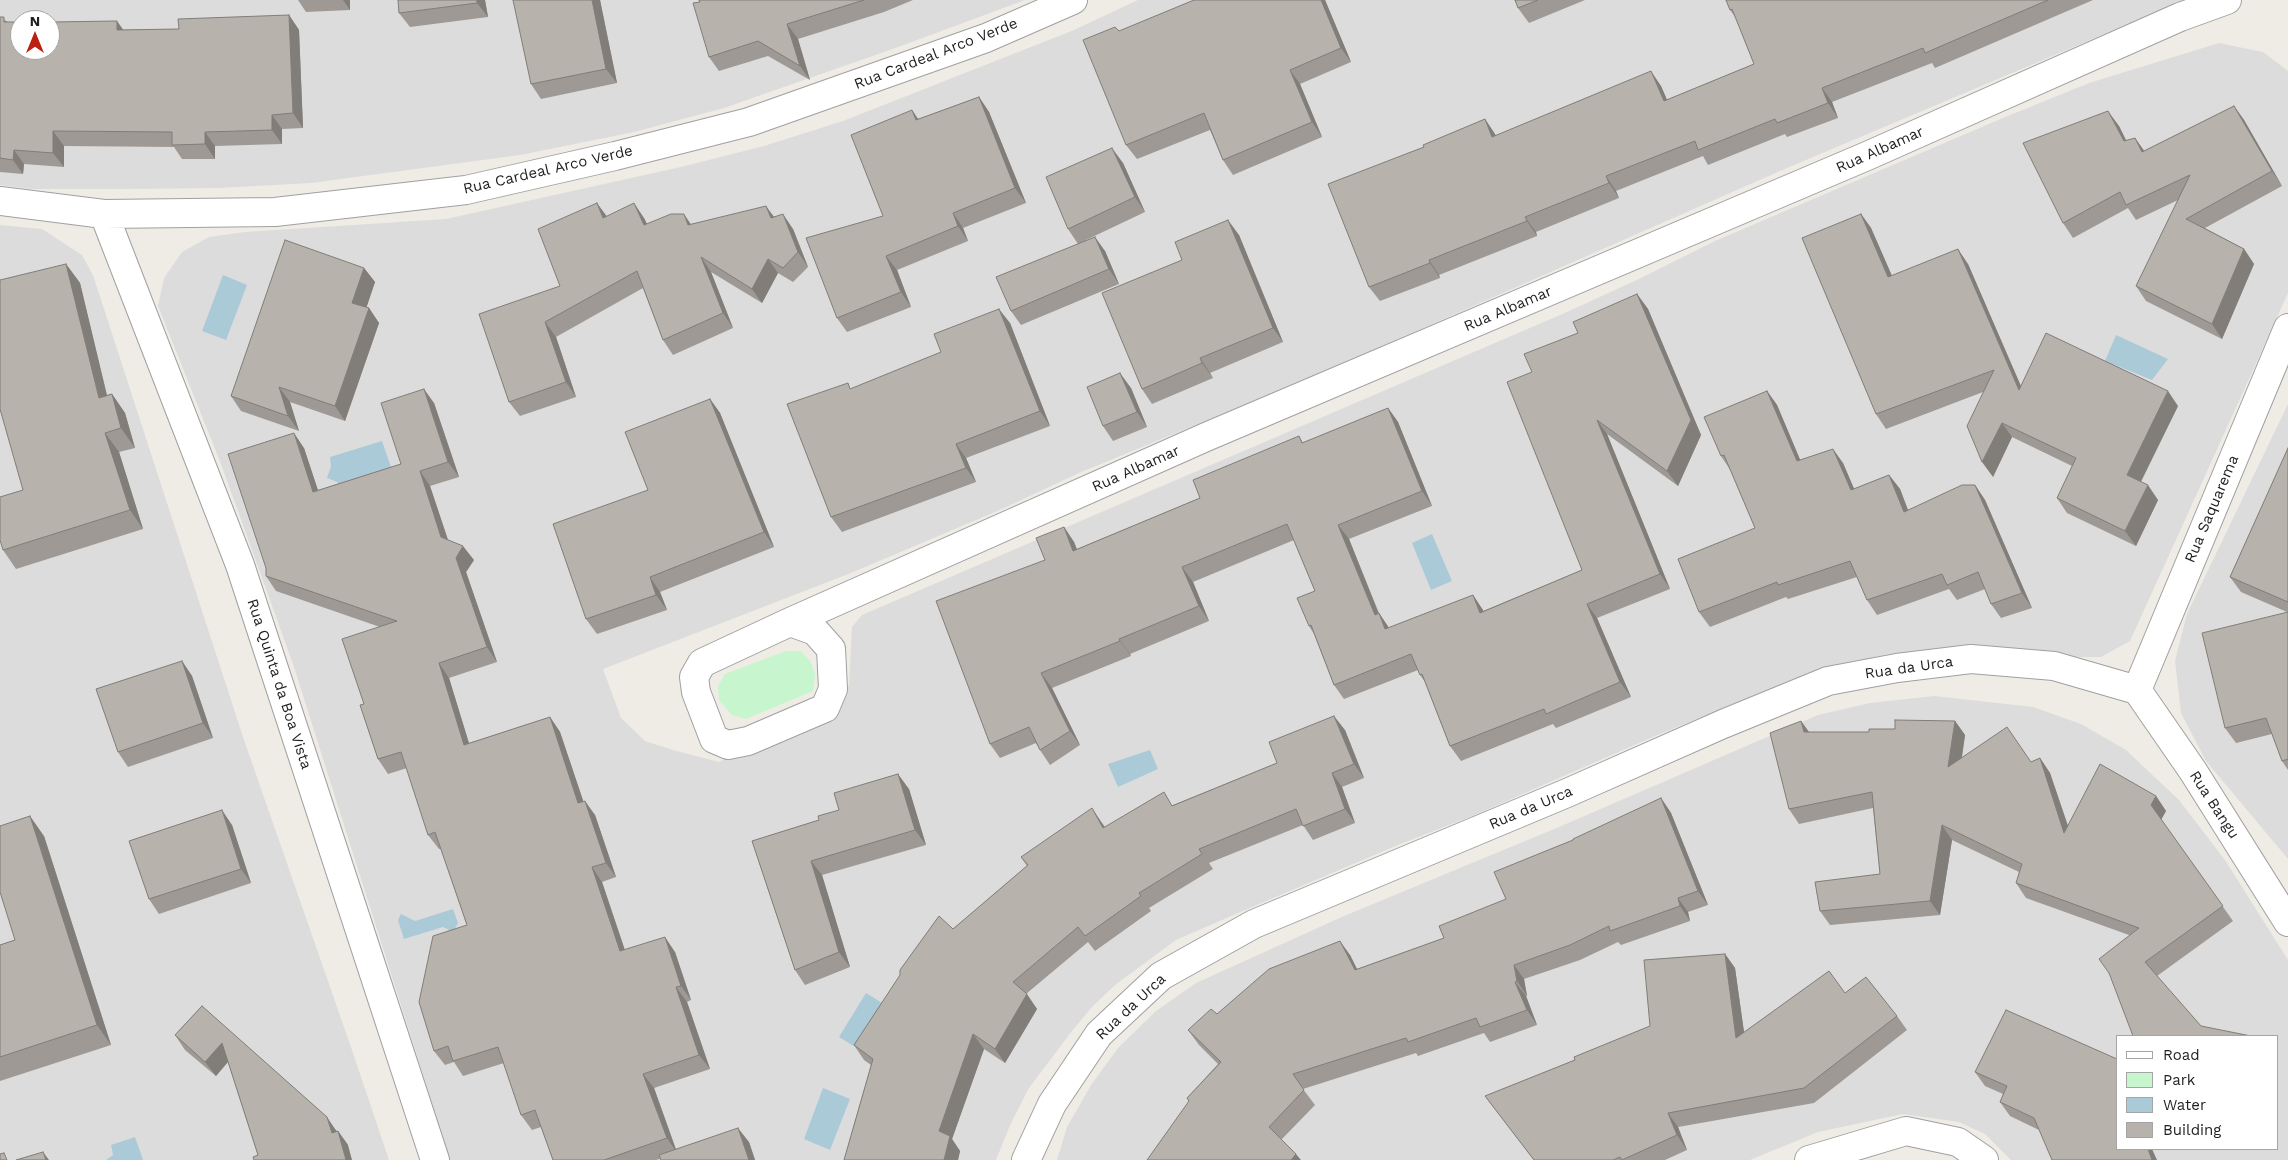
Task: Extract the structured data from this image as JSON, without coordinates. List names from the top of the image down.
{
  "streets": {
    "street": [
      "Rua Cardeal Arco Verde",
      "Rua Albamar",
      "Rua Saquarema",
      "Rua da Urca",
      "Rua Quinta da Boa Vista",
      "Rua Bangu"
    ]
  },
  "crossings": [
    ["Rua Cardeal Arco Verde", "Rua Quinta da Boa Vista"],
    ["Rua Saquarema", "Rua da Urca"],
    ["Rua Saquarema", "Rua Bangu"],
    ["Rua da Urca", "Rua Bangu"]
  ],
  "legend": [
    "Road",
    "Park",
    "Water",
    "Building"
  ],
  "north": "top"
}
